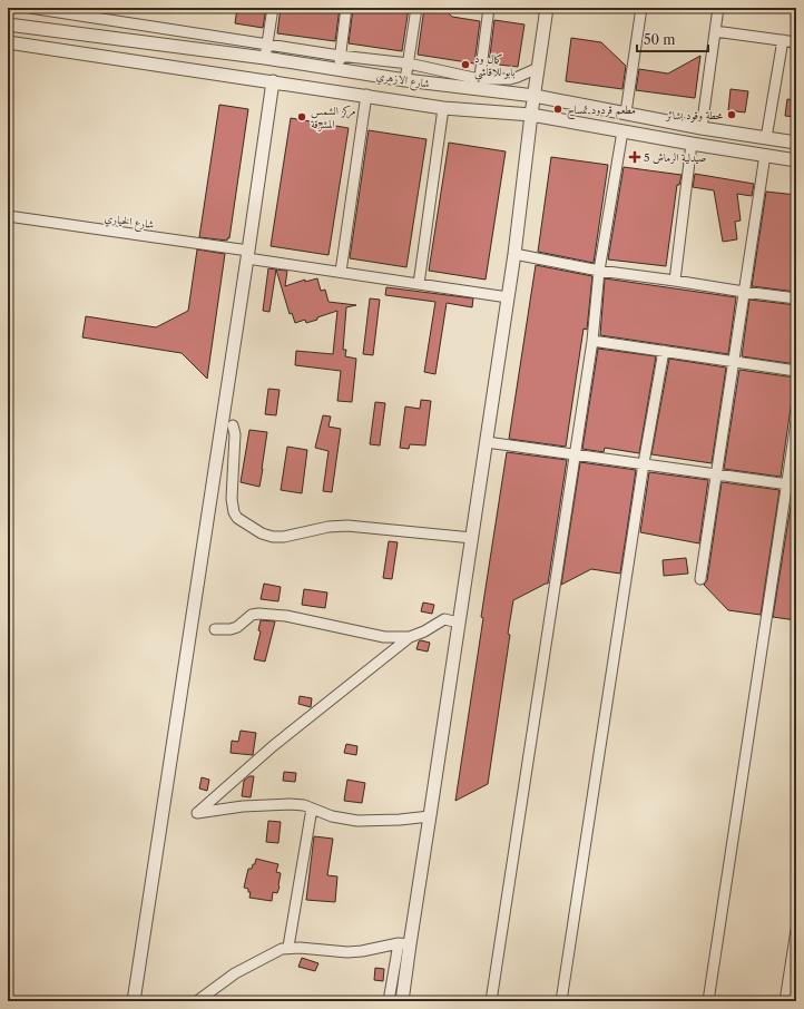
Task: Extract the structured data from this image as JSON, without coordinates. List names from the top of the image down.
{
  "streets": {
    "street": ["شارع الازهري", "شارع الخياري"]
  },
  "places": {
    "other": [
      "كمال ود بابو للاقاشي",
      "مطعم قردود تمساح",
      "محطة وقود بشائر",
      "مركز الشمس المشرقة"
    ],
    "health": ["صيدلية الرماش 5"]
  },
  "scale_bar": "50 m"
}
